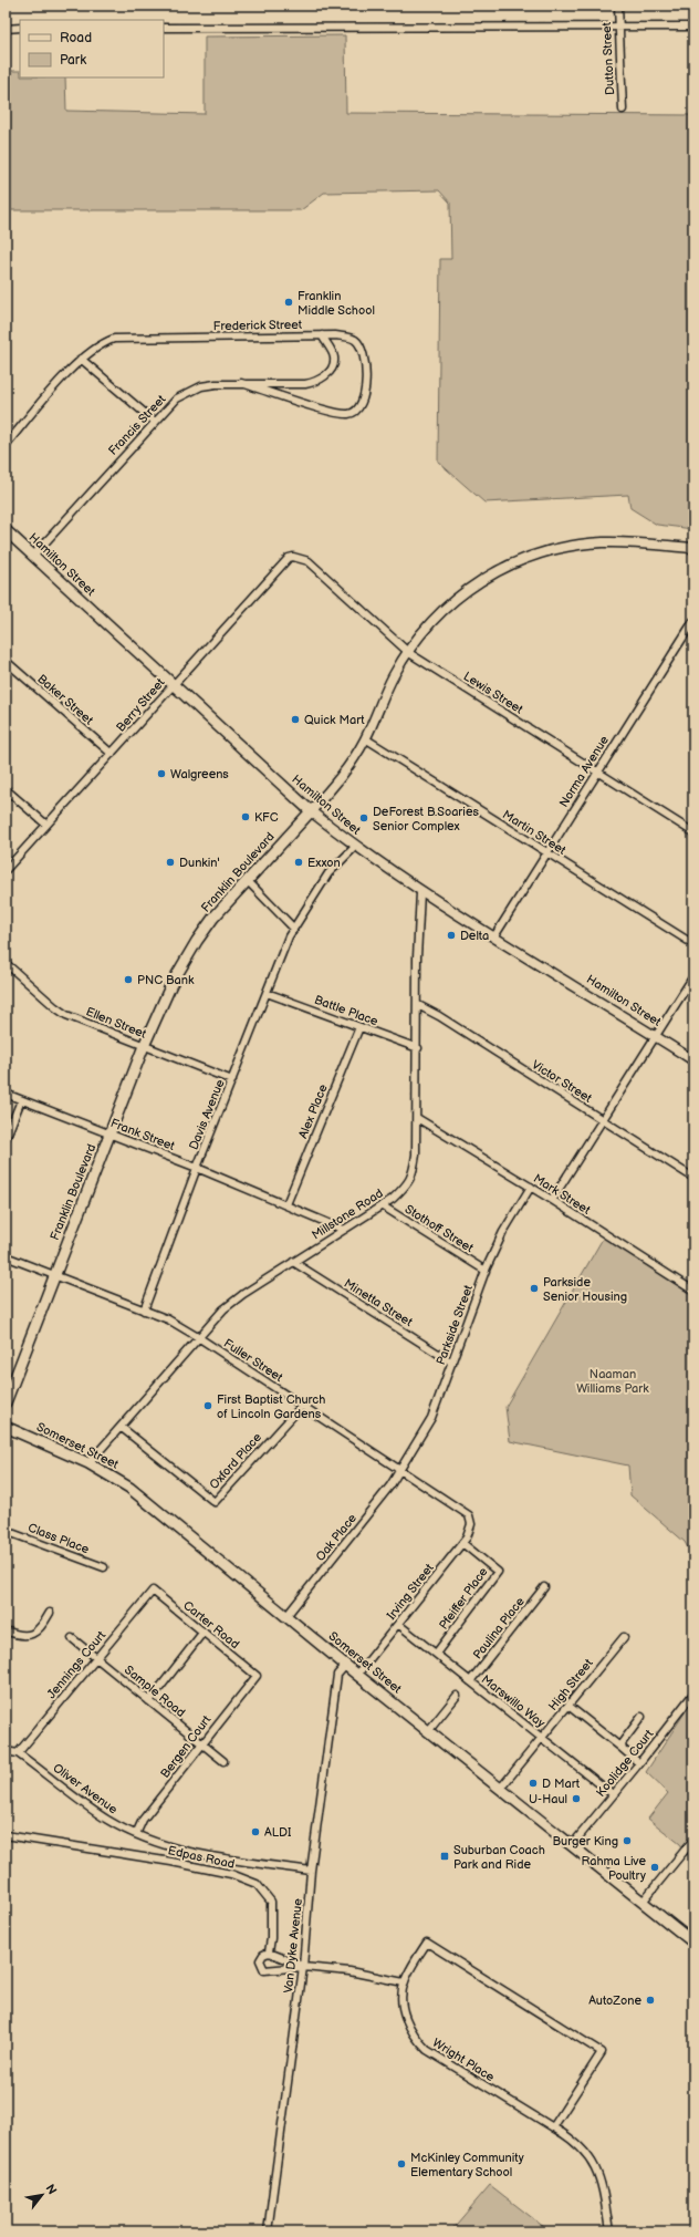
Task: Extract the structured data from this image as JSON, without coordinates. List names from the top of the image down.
{
  "streets": {
    "main road": ["Hamilton Street", "Franklin Boulevard", "Somerset Street"],
    "street": [
      "Dutton Street",
      "Frederick Street",
      "Francis Street",
      "Lewis Street",
      "Baker Street",
      "Berry Street",
      "Norma Avenue",
      "Martin Street",
      "Battle Place",
      "Ellen Street",
      "Victor Street",
      "Alex Place",
      "Davis Avenue",
      "Frank Street",
      "Mark Street",
      "Millstone Road",
      "Stothoff Street",
      "Minetta Street",
      "Parkside Street",
      "Fuller Street",
      "Oxford Place",
      "Oak Place",
      "Class Place",
      "Irving Street",
      "Pfeiffer Place",
      "Carter Road",
      "Paulina Place",
      "Jennings Court",
      "High Street",
      "Sample Road",
      "Marswillo Way",
      "Bergen Court",
      "Koolidge Court",
      "Oliver Avenue",
      "Edpas Road",
      "Van Dyke Avenue",
      "Wright Place"
    ]
  },
  "crossings": [
    ["Frederick Street", "Francis Street"],
    ["Francis Street", "Hamilton Street"],
    ["Hamilton Street", "Berry Street"],
    ["Hamilton Street", "Norma Avenue"],
    ["Hamilton Street", "Franklin Boulevard"],
    ["Hamilton Street", "Davis Avenue"],
    ["Hamilton Street", "Millstone Road"],
    ["Lewis Street", "Berry Street"],
    ["Lewis Street", "Norma Avenue"],
    ["Lewis Street", "Franklin Boulevard"],
    ["Baker Street", "Berry Street"],
    ["Norma Avenue", "Martin Street"],
    ["Martin Street", "Franklin Boulevard"],
    ["Franklin Boulevard", "Ellen Street"],
    ["Franklin Boulevard", "Frank Street"],
    ["Franklin Boulevard", "Fuller Street"],
    ["Battle Place", "Alex Place"],
    ["Battle Place", "Davis Avenue"],
    ["Battle Place", "Millstone Road"],
    ["Ellen Street", "Davis Avenue"],
    ["Victor Street", "Millstone Road"],
    ["Alex Place", "Frank Street"],
    ["Davis Avenue", "Frank Street"],
    ["Davis Avenue", "Fuller Street"],
    ["Frank Street", "Millstone Road"],
    ["Mark Street", "Millstone Road"],
    ["Mark Street", "Parkside Street"],
    ["Millstone Road", "Stothoff Street"],
    ["Millstone Road", "Minetta Street"],
    ["Millstone Road", "Fuller Street"],
    ["Millstone Road", "Somerset Street"],
    ["Millstone Road", "Oxford Place"],
    ["Stothoff Street", "Parkside Street"],
    ["Minetta Street", "Parkside Street"],
    ["Parkside Street", "Fuller Street"],
    ["Parkside Street", "Oak Place"],
    ["Fuller Street", "Oxford Place"],
    ["Fuller Street", "Oak Place"],
    ["Fuller Street", "Irving Street"],
    ["Somerset Street", "Oak Place"],
    ["Somerset Street", "Irving Street"],
    ["Somerset Street", "High Street"],
    ["Somerset Street", "Koolidge Court"],
    ["Somerset Street", "Van Dyke Avenue"],
    ["Irving Street", "Pfeiffer Place"],
    ["Irving Street", "Marswillo Way"],
    ["Pfeiffer Place", "Marswillo Way"],
    ["Carter Road", "Jennings Court"],
    ["Carter Road", "Bergen Court"],
    ["Paulina Place", "Marswillo Way"],
    ["Jennings Court", "Sample Road"],
    ["Jennings Court", "Oliver Avenue"],
    ["High Street", "Marswillo Way"],
    ["Sample Road", "Bergen Court"],
    ["Marswillo Way", "Koolidge Court"],
    ["Bergen Court", "Oliver Avenue"],
    ["Oliver Avenue", "Van Dyke Avenue"],
    ["Edpas Road", "Van Dyke Avenue"]
  ],
  "parks": ["Naaman Williams Park"],
  "places": {
    "other": [
      "Franklin Middle School",
      "Quick Mart",
      "Walgreens",
      "KFC",
      "DeForest B.Soaries Senior Complex",
      "Dunkin'",
      "Exxon",
      "Delta",
      "PNC Bank",
      "Parkside Senior Housing",
      "First Baptist Church of Lincoln Gardens",
      "D Mart",
      "U-Haul",
      "ALDI",
      "Burger King",
      "Rahma Live Poultry",
      "AutoZone",
      "McKinley Community Elementary School"
    ],
    "transit": ["Suburban Coach Park and Ride"]
  },
  "legend": ["Road", "Park"],
  "north": "top right"
}
